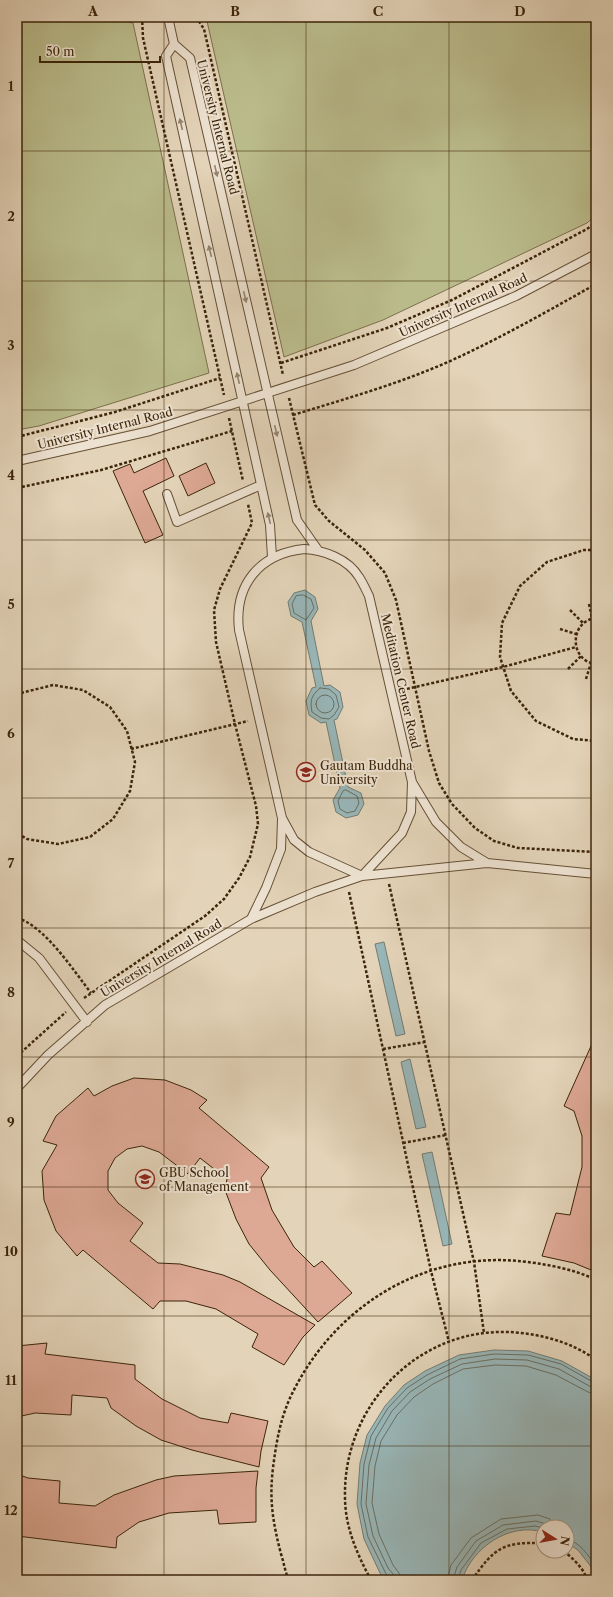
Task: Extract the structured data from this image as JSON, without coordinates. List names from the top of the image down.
{
  "streets": {
    "lane": ["University Internal Road", "Meditation Center Road"]
  },
  "crossings": [
    ["University Internal Road", "Meditation Center Road"]
  ],
  "places": {
    "school or university": ["Gautam Buddha University", "GBU School of Management"]
  },
  "scale_bar": "50 m",
  "north": "right",
  "grid": {
    "columns": [
      "A",
      "B",
      "C",
      "D"
    ],
    "rows": [
      "1",
      "2",
      "3",
      "4",
      "5",
      "6",
      "7",
      "8",
      "9",
      "10",
      "11",
      "12"
    ]
  }
}
